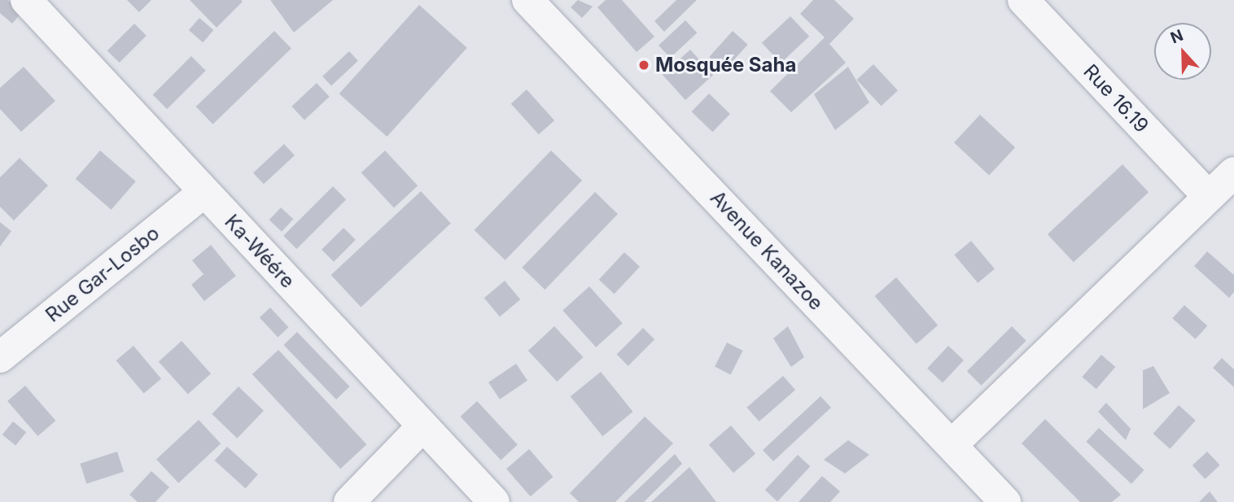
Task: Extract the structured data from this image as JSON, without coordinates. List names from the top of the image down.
{
  "streets": {
    "street": [
      "Rue 16.19",
      "Avenue Kanazoe",
      "Ka-Wéére",
      "Rue Gar-Losbo"
    ]
  },
  "crossings": [
    ["Ka-Wéére", "Rue Gar-Losbo"]
  ],
  "places": ["Mosquée Saha"],
  "north": "top"
}
